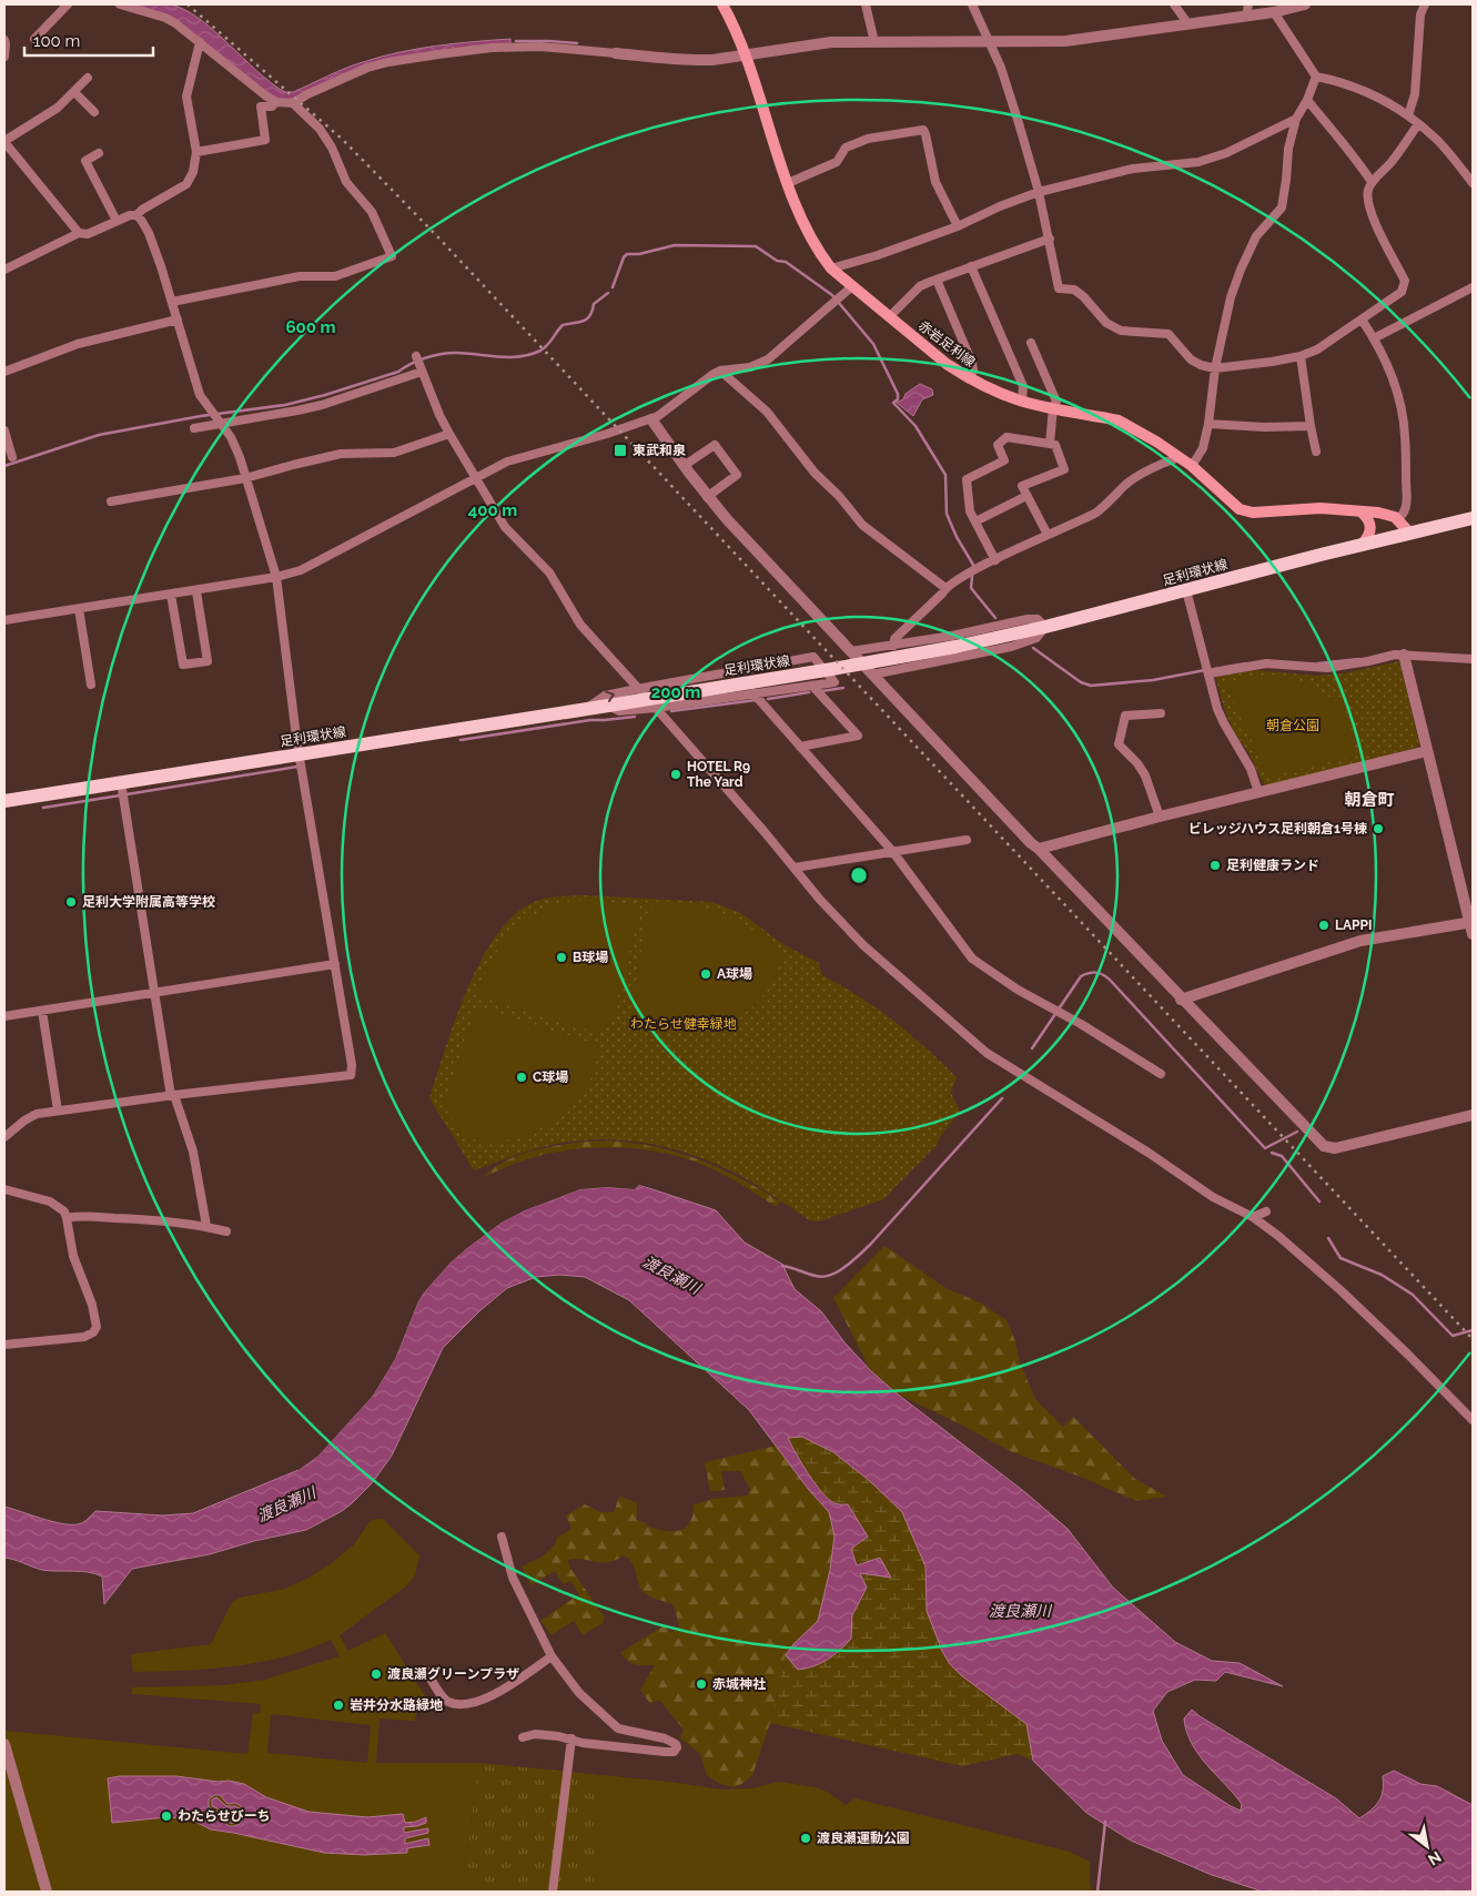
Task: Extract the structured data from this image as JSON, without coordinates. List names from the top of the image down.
{
  "streets": {
    "main road": ["赤岩足利線", "足利環状線"]
  },
  "districts": ["朝倉町"],
  "water": ["渡良瀬川"],
  "parks": ["朝倉公園", "わたらせ健幸緑地"],
  "places": {
    "transit": ["東武和泉"],
    "other": [
      "HOTEL R9 The Yard",
      "ビレッジハウス足利朝倉1号棟",
      "足利健康ランド",
      "足利大学附属高等学校",
      "LAPPI",
      "B球場",
      "A球場",
      "C球場",
      "渡良瀬グリーンプラザ",
      "赤城神社",
      "岩井分水路緑地",
      "わたらせびーち",
      "渡良瀬運動公園"
    ]
  },
  "scale_bar": "100 m",
  "north": "bottom right",
  "rings": ["600 m", "400 m", "200 m"]
}
